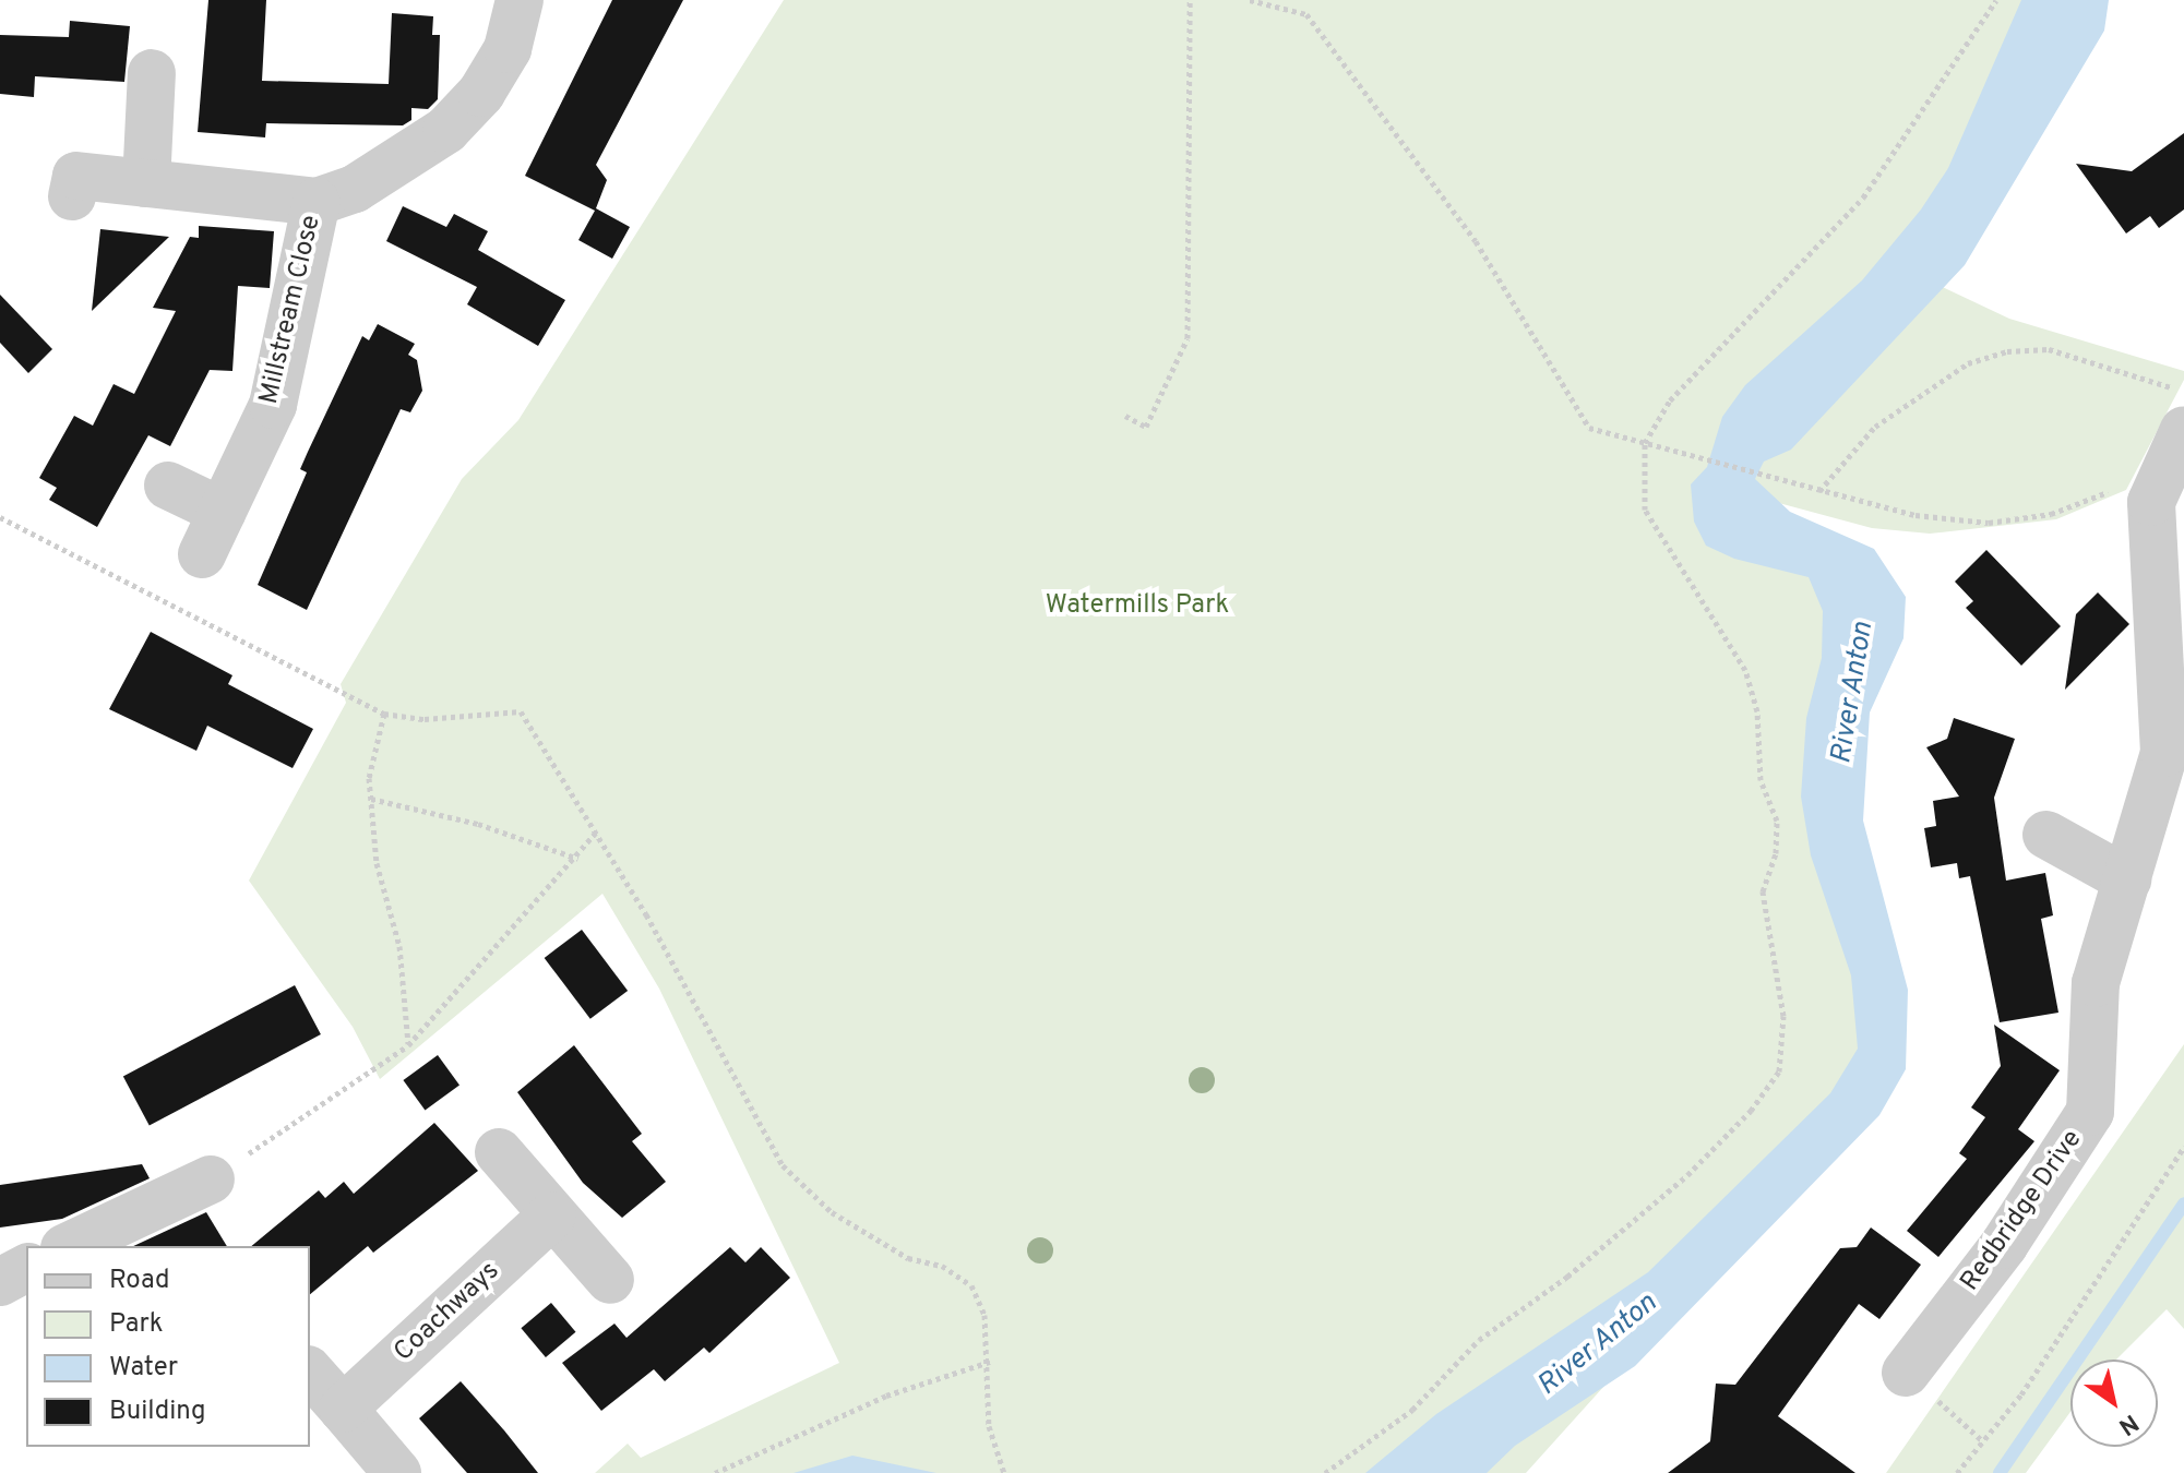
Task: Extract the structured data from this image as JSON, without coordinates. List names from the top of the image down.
{
  "streets": {
    "street": ["Millstream Close", "Redbridge Drive", "Coachways"]
  },
  "water": ["River Anton"],
  "parks": ["Watermills Park"],
  "legend": [
    "Road",
    "Park",
    "Water",
    "Building"
  ],
  "north": "bottom right"
}
